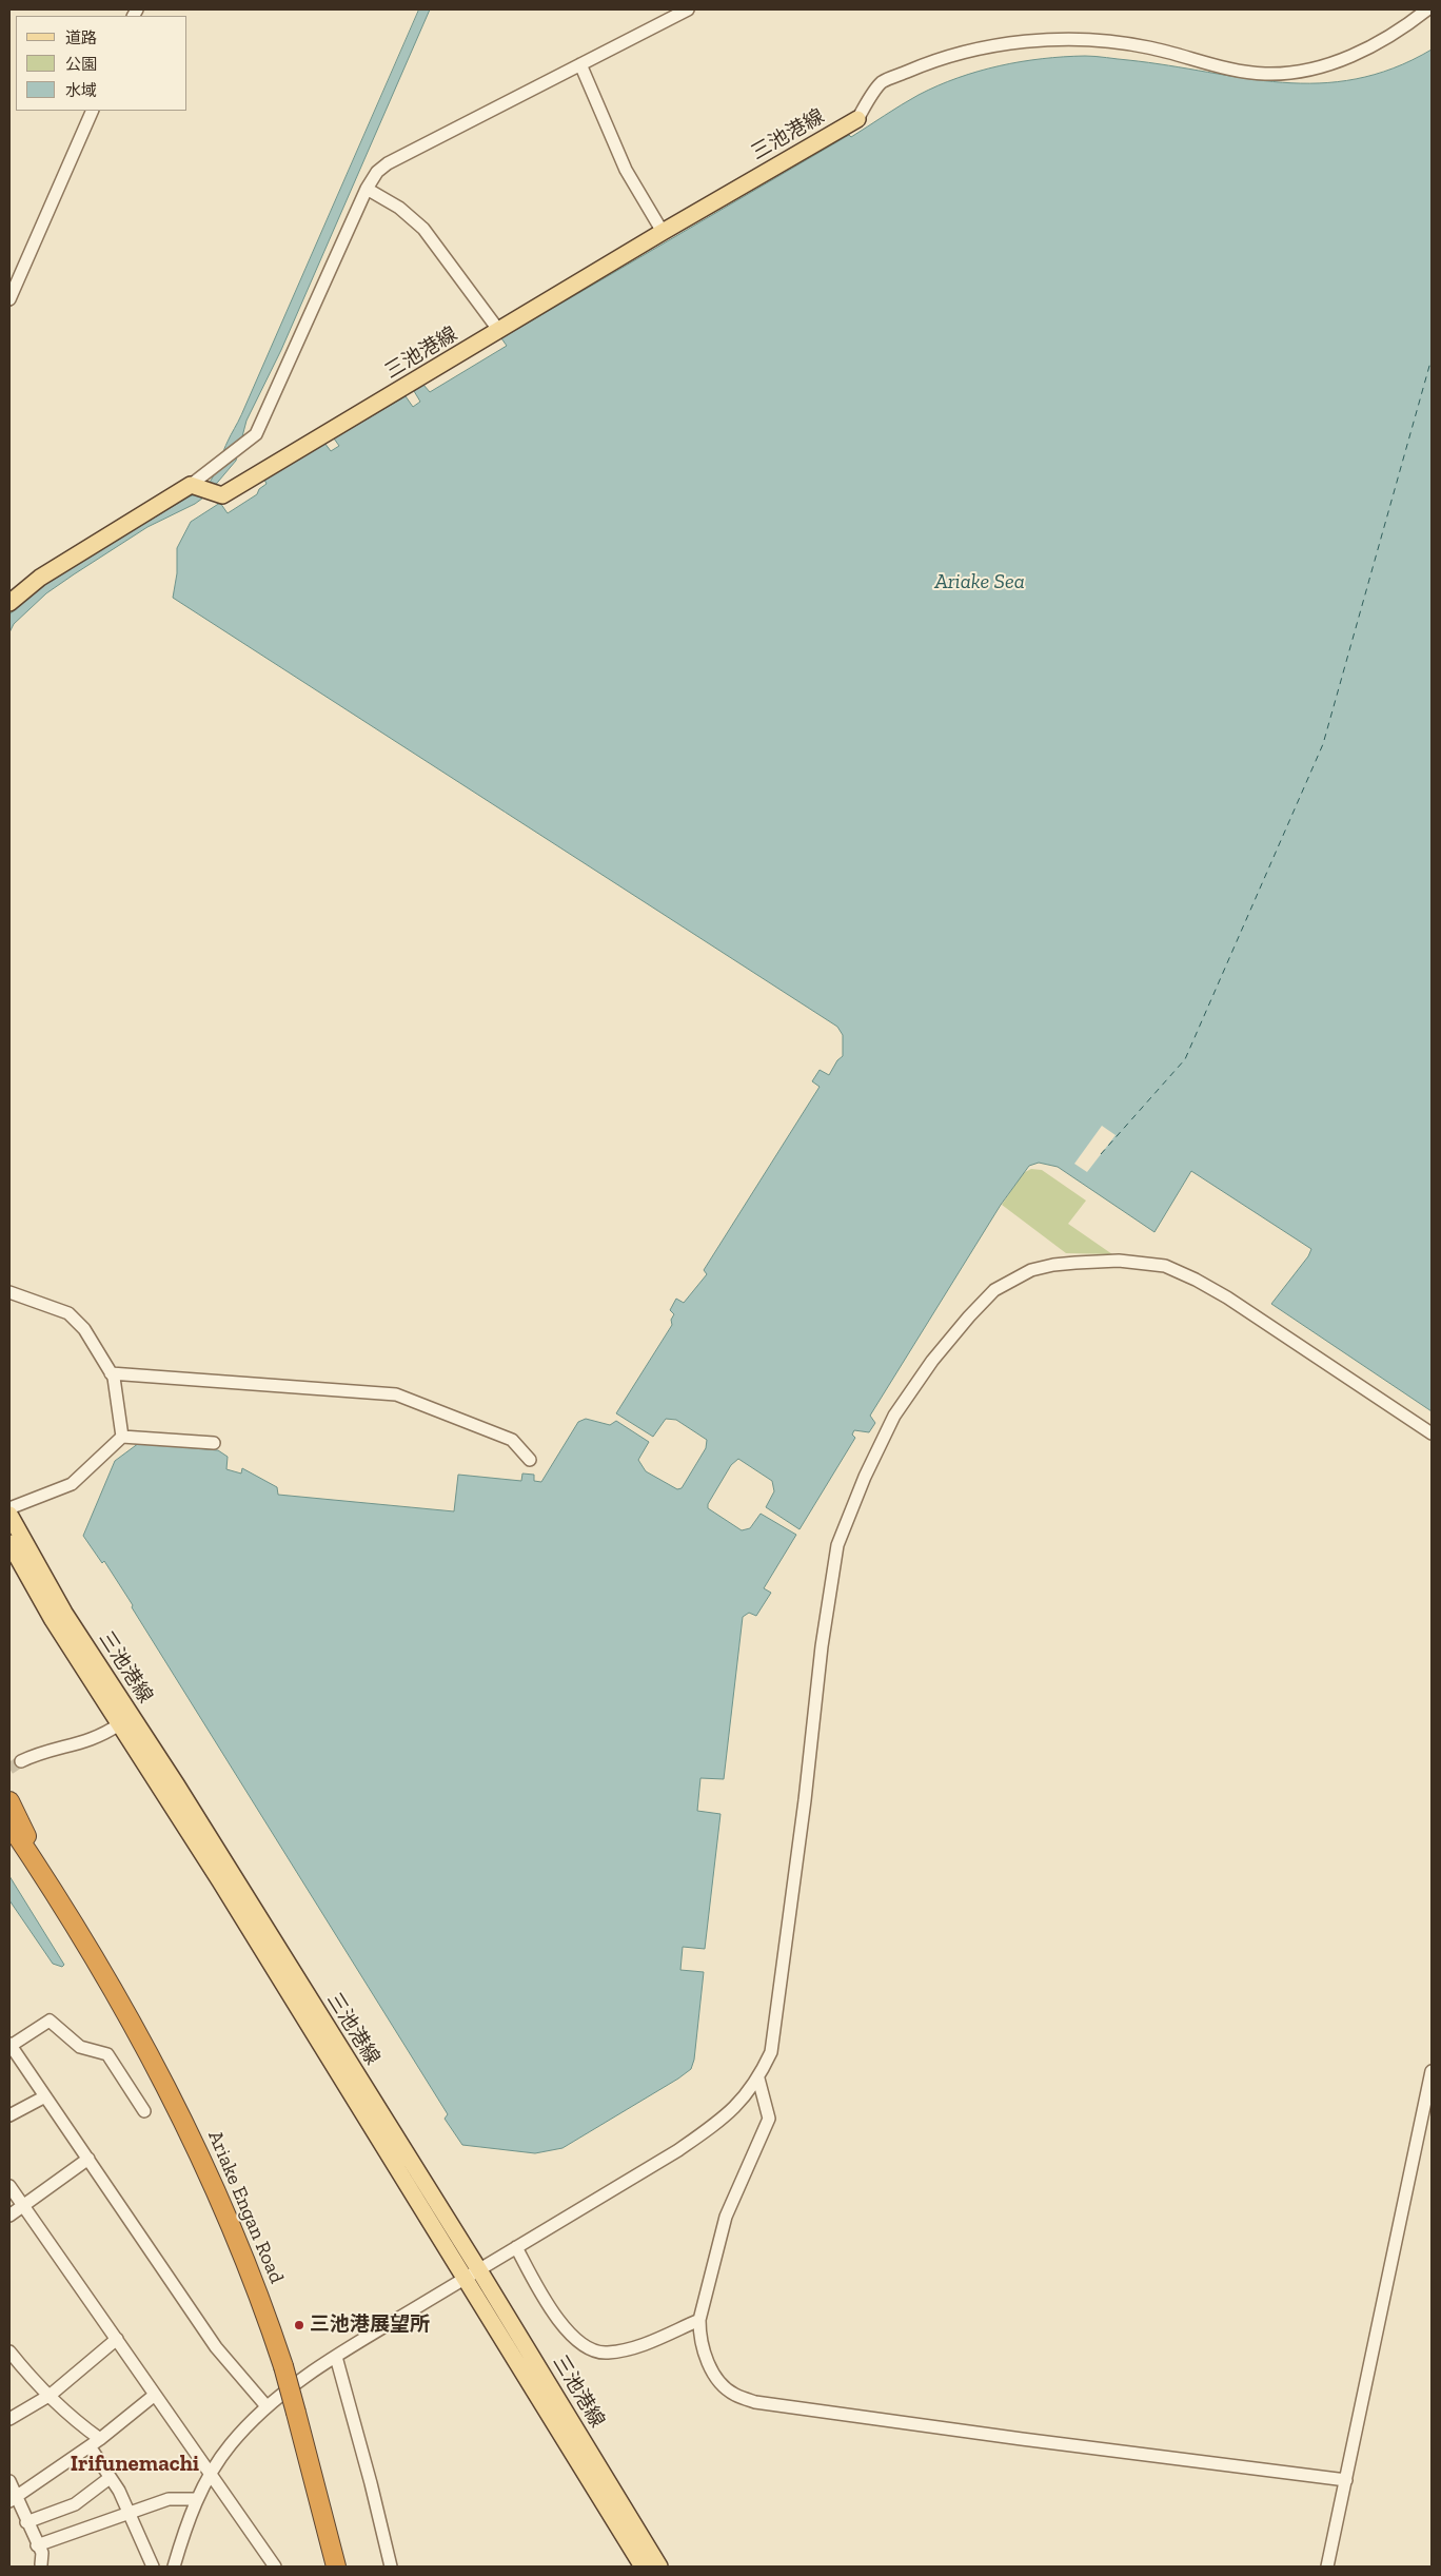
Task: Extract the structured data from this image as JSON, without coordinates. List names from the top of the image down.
{
  "streets": {
    "highway": ["Ariake Engan Road"],
    "main road": ["三池港線"]
  },
  "districts": ["Irifunemachi"],
  "water": ["Ariake Sea"],
  "places": ["三池港展望所"],
  "legend": ["道路", "公園", "水域"]
}
